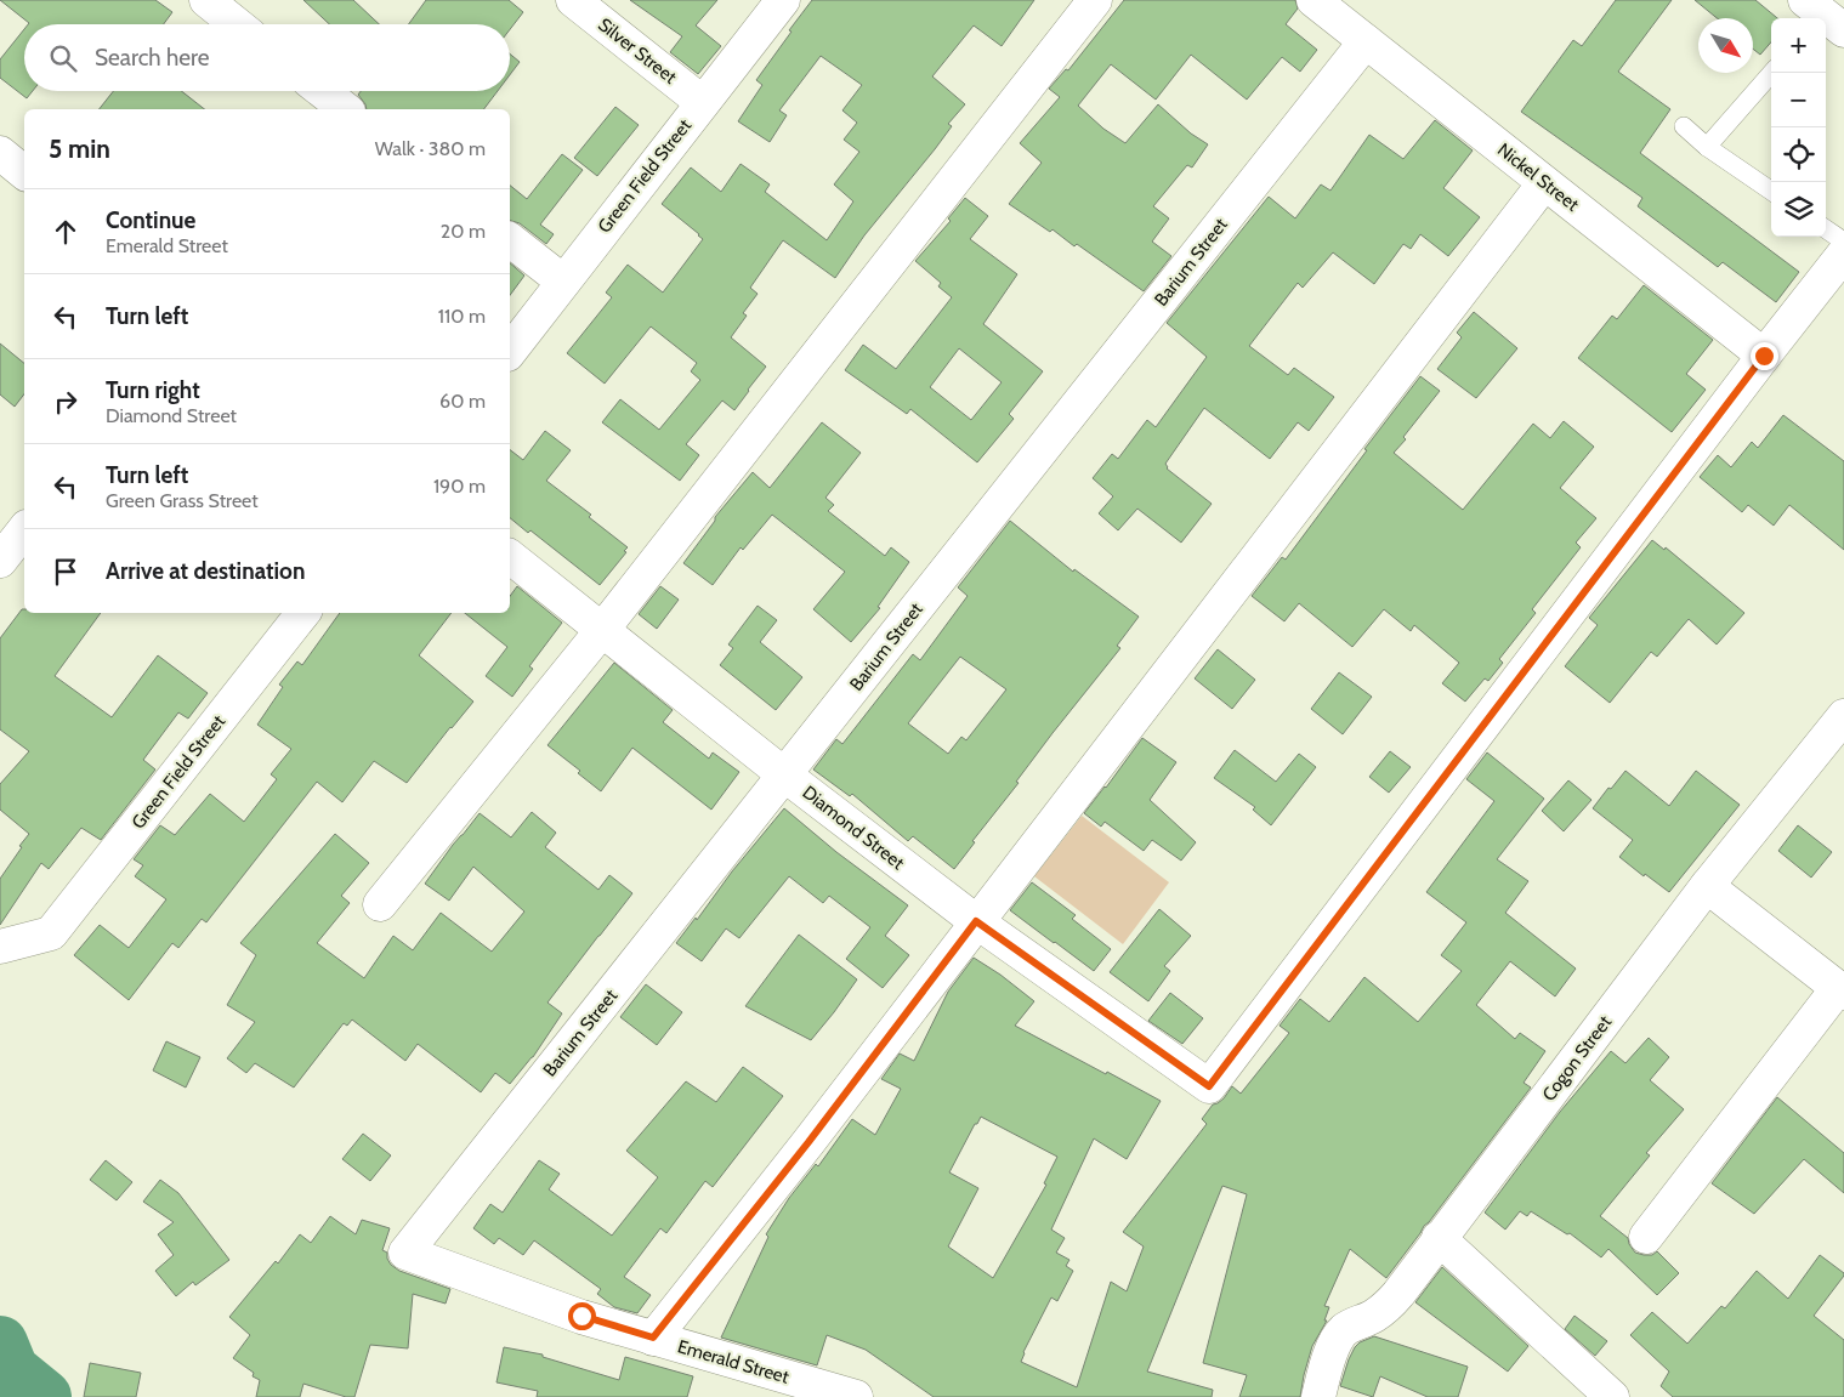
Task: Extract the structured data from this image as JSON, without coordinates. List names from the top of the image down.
{
  "streets": {
    "street": [
      "Silver Street",
      "Green Field Street",
      "Nickel Street",
      "Barium Street",
      "Diamond Street",
      "Cogon Street",
      "Emerald Street"
    ]
  },
  "crossings": [
    ["Silver Street", "Green Field Street"],
    ["Nickel Street", "Barium Street"],
    ["Nickel Street", "Diamond Street"],
    ["Barium Street", "Diamond Street"],
    ["Barium Street", "Emerald Street"]
  ],
  "north": "bottom right",
  "page": {
    "map_buttons": ["+", "−"],
    "search": "Search here",
    "heading": ["5 min", "Walk · 380 m"],
    "list": [
      ["Continue", "Emerald Street", "20 m"],
      ["Turn left", "110 m"],
      ["Turn right", "Diamond Street", "60 m"],
      ["Turn left", "Green Grass Street", "190 m"],
      "Arrive at destination"
    ]
  }
}
